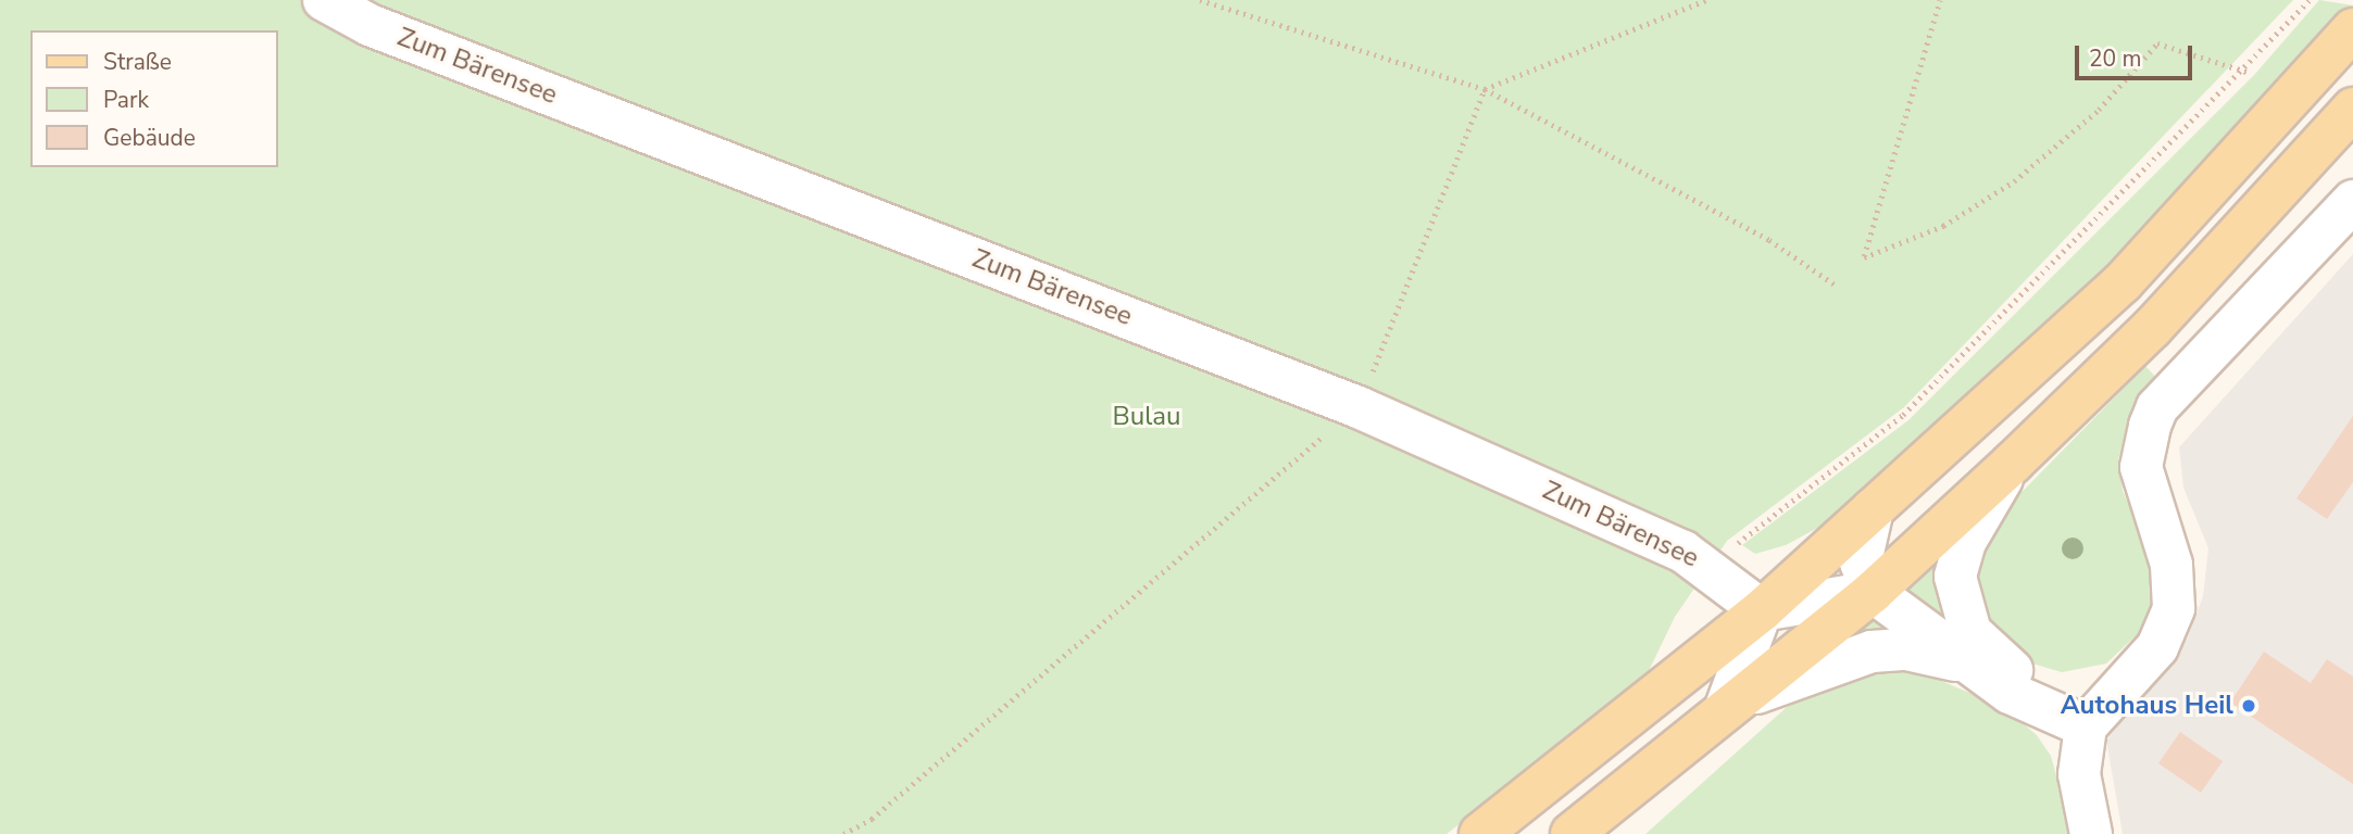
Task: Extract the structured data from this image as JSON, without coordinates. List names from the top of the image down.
{
  "streets": {
    "street": ["Zum Bärensee"]
  },
  "parks": ["Bulau"],
  "places": ["Autohaus Heil"],
  "legend": ["Straße", "Park", "Gebäude"],
  "scale_bar": "20 m"
}
